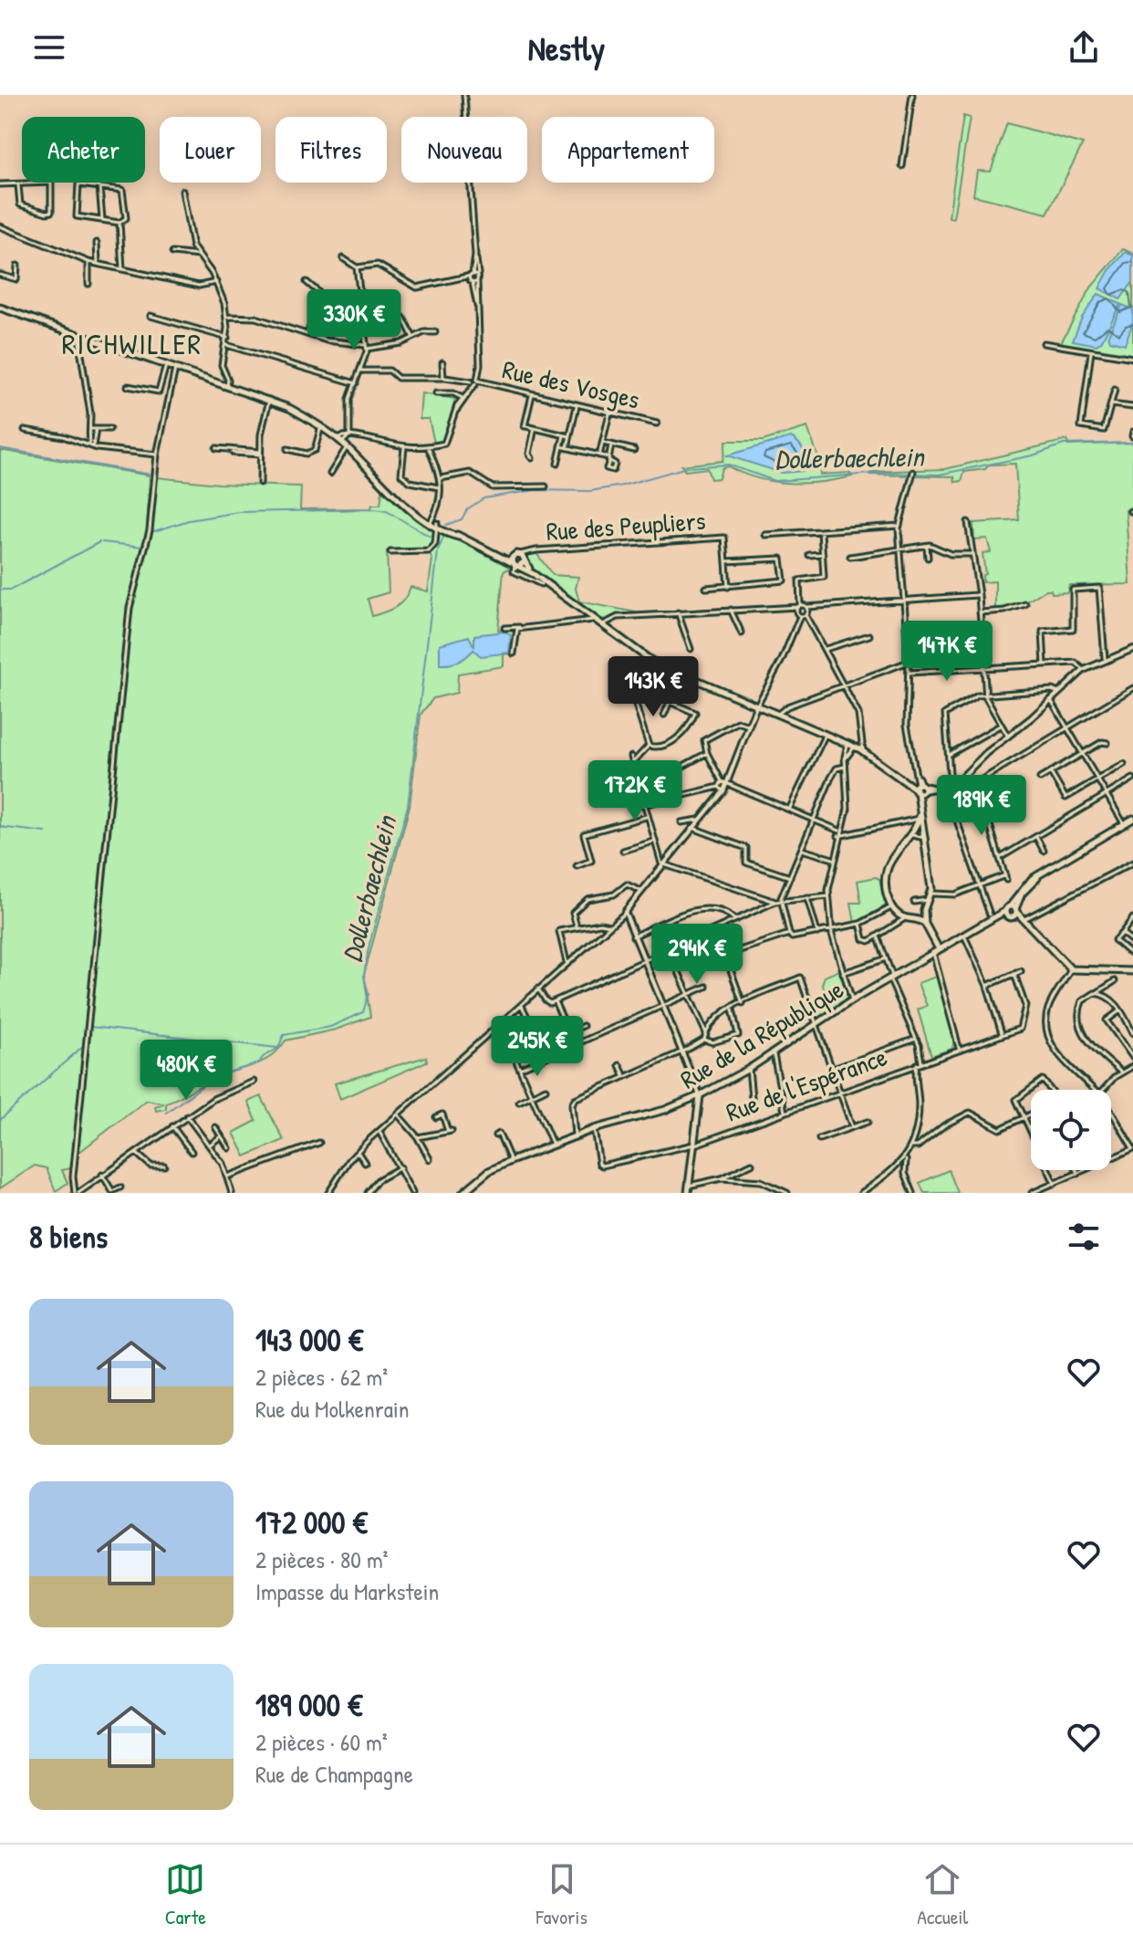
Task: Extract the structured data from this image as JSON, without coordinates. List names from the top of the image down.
{
  "streets": {
    "main road": ["Rue de la République"],
    "street": ["Rue des Vosges", "Rue des Peupliers", "Rue de l'Espérance"]
  },
  "crossings": [
    ["Rue de la République", "Rue de l'Espérance"]
  ],
  "districts": ["RICHWILLER"],
  "water": ["Dollerbaechlein"],
  "page": {
    "header": "Nestly",
    "chip": [
      "Acheter",
      "Louer",
      "Filtres",
      "Nouveau",
      "Appartement"
    ],
    "price": [
      "330K €",
      "147K €",
      "143K €",
      "172K €",
      "189K €",
      "294K €",
      "245K €",
      "480K €"
    ],
    "heading": "8 biens",
    "list": [
      {
        "name": "143 000 €",
        "note": "2 pièces · 62 m² · Rue du Molkenrain"
      },
      {
        "name": "172 000 €",
        "note": "2 pièces · 80 m² · Impasse du Markstein"
      },
      {
        "name": "189 000 €",
        "note": "2 pièces · 60 m² · Rue de Champagne"
      }
    ],
    "tabs": ["Carte", "Favoris", "Accueil"]
  }
}
